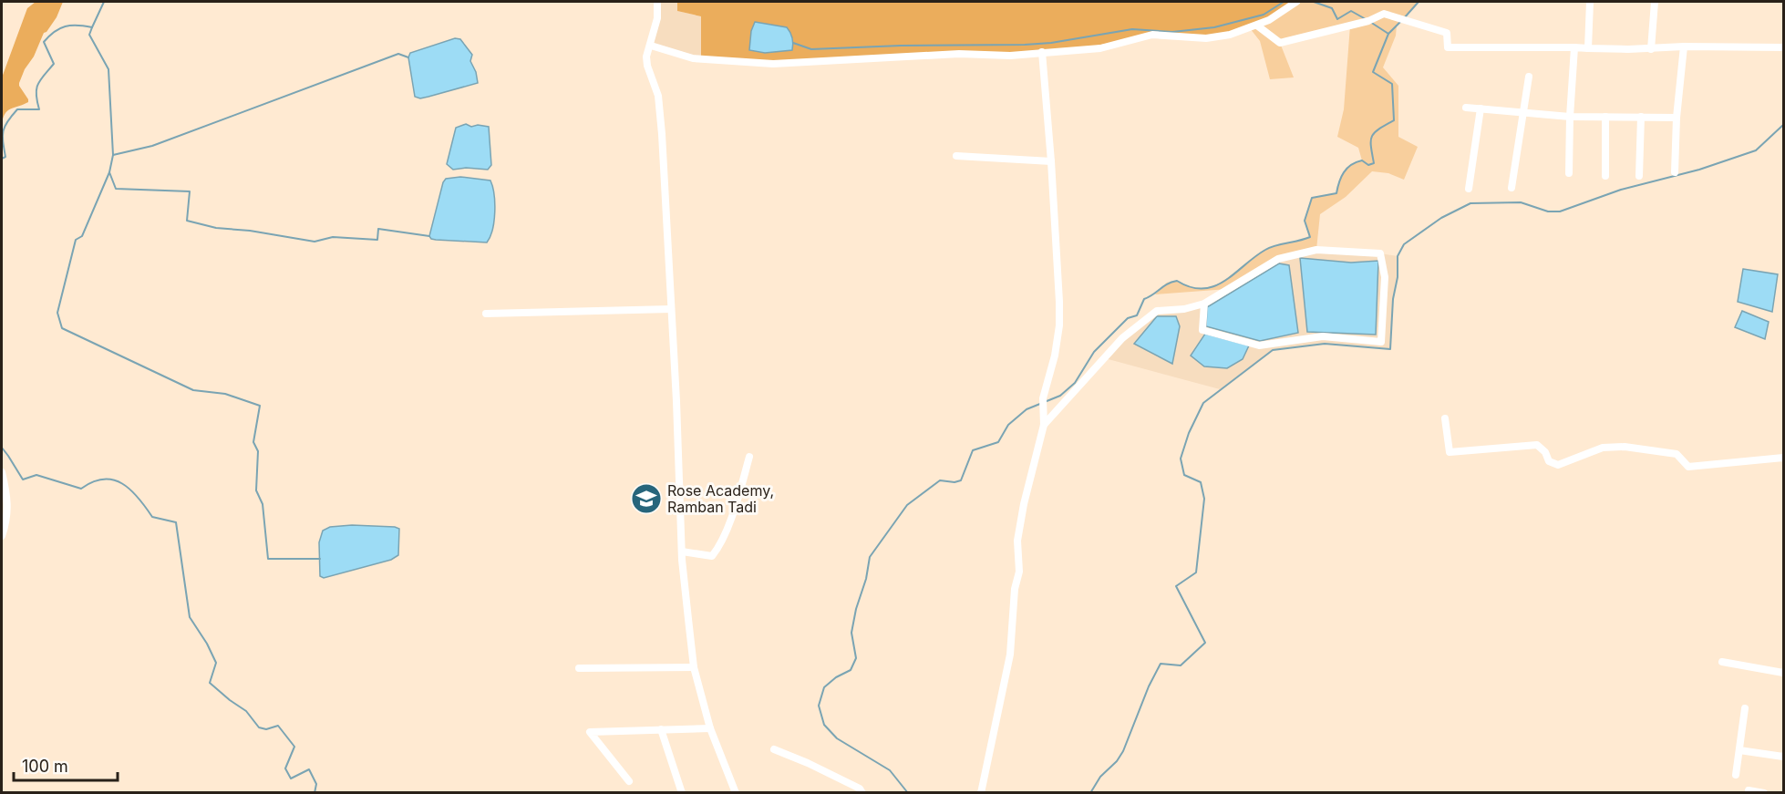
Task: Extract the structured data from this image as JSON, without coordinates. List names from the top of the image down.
{
  "places": {
    "school or university": ["Rose Academy, Ramban Tadi"]
  },
  "scale_bar": "100 m"
}
